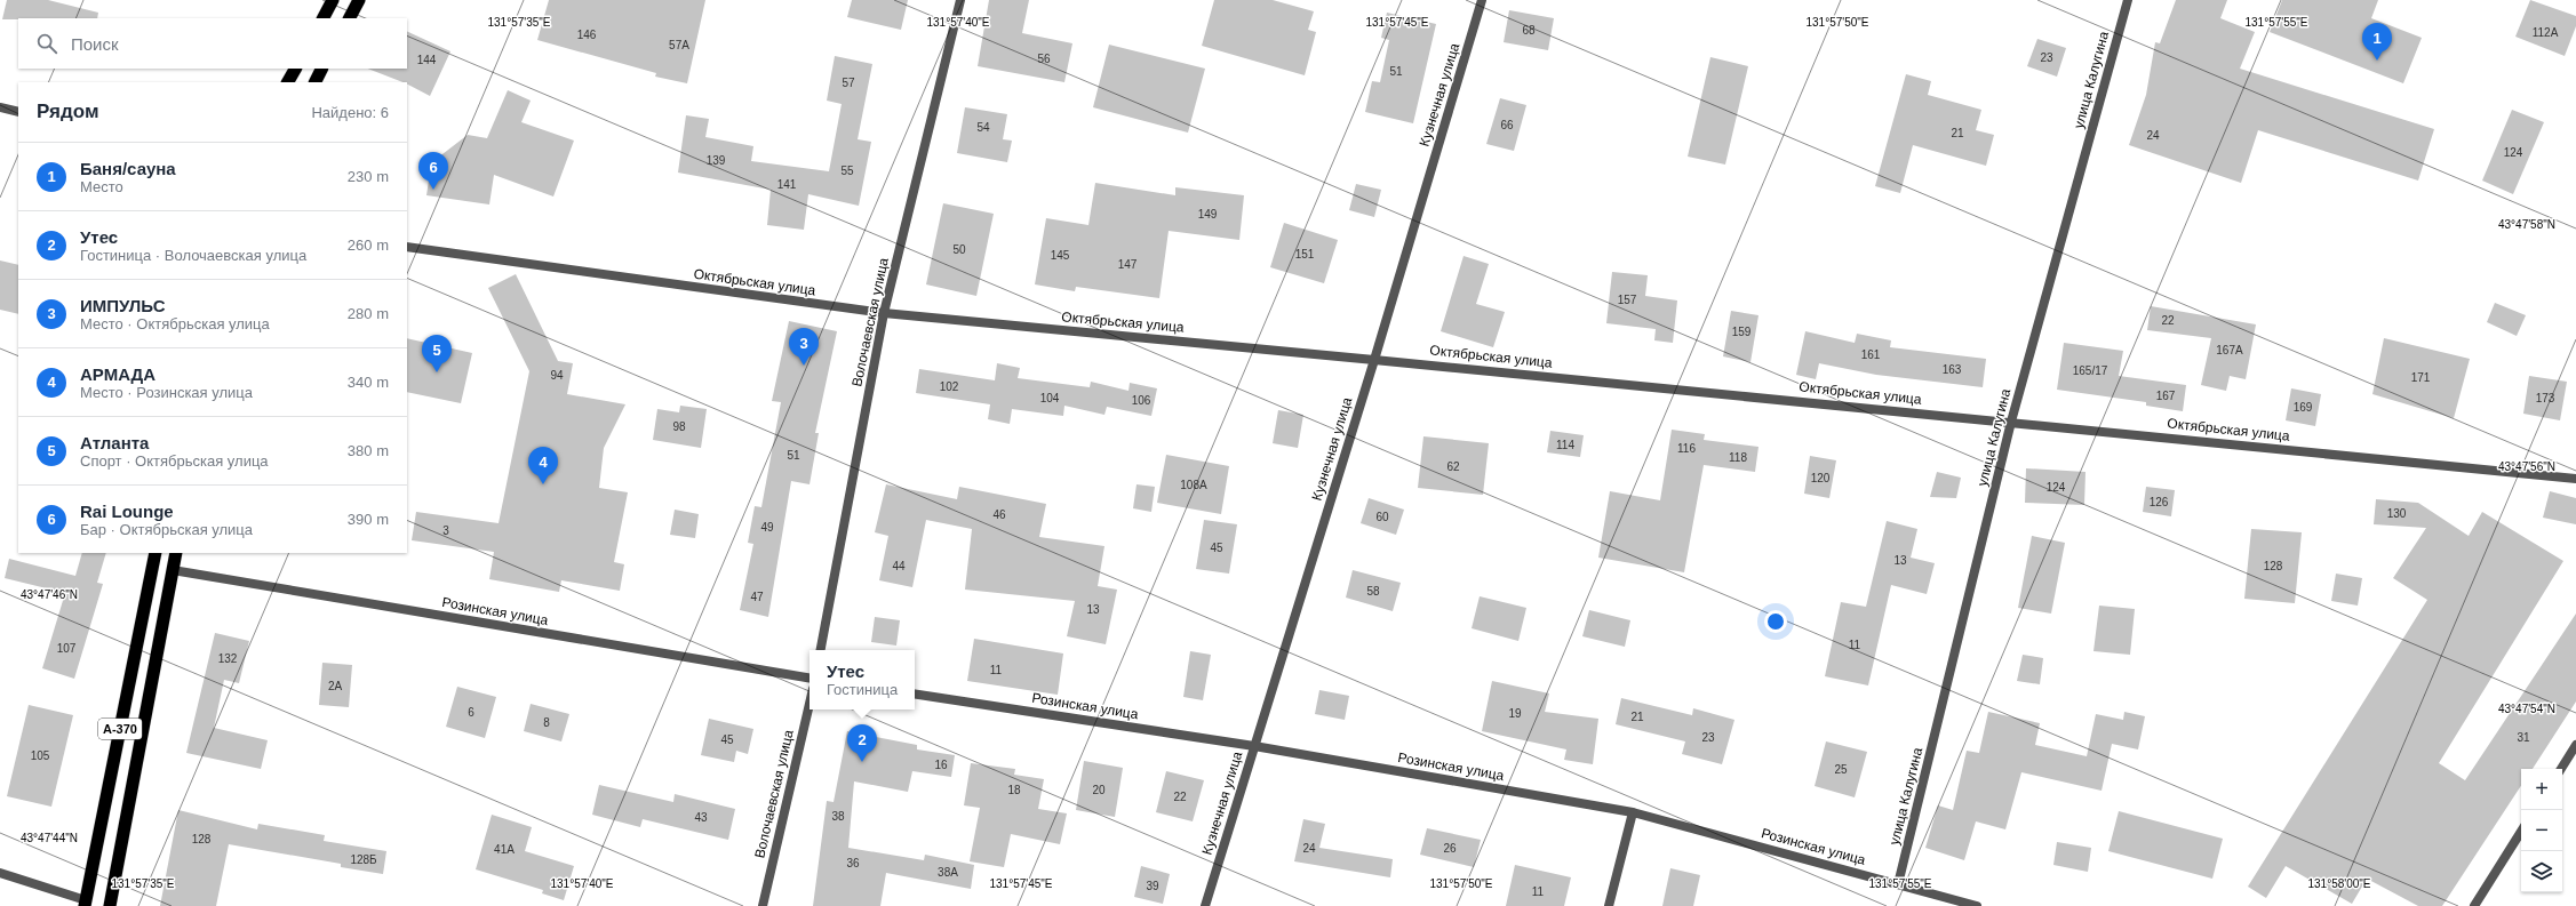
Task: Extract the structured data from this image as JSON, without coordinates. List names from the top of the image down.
{
  "streets": {
    "highway": ["А-370"],
    "street": [
      "улица Калугина",
      "Кузнечная улица",
      "Октябрьская улица",
      "Волочаевская улица",
      "Розинская улица"
    ]
  },
  "crossings": [
    ["улица Калугина", "Октябрьская улица"],
    ["улица Калугина", "Розинская улица"],
    ["Кузнечная улица", "Октябрьская улица"],
    ["Кузнечная улица", "Розинская улица"],
    ["Октябрьская улица", "Волочаевская улица"],
    ["Розинская улица", "А-370"]
  ],
  "house_numbers": [
    "68",
    "112А",
    "146",
    "57А",
    "23",
    "56",
    "144",
    "51",
    "57",
    "66",
    "54",
    "21",
    "24",
    "124",
    "139",
    "55",
    "141",
    "149",
    "50",
    "151",
    "145",
    "147",
    "157",
    "22",
    "159",
    "167А",
    "161",
    "163",
    "165/17",
    "94",
    "171",
    "102",
    "167",
    "104",
    "173",
    "106",
    "169",
    "98",
    "114",
    "116",
    "51",
    "118",
    "62",
    "120",
    "108А",
    "124",
    "126",
    "130",
    "46",
    "60",
    "49",
    "3",
    "45",
    "13",
    "44",
    "128",
    "58",
    "47",
    "13",
    "11",
    "107",
    "132",
    "11",
    "2А",
    "6",
    "19",
    "21",
    "8",
    "23",
    "31",
    "45",
    "105",
    "16",
    "25",
    "18",
    "20",
    "22",
    "38",
    "43",
    "128",
    "24",
    "26",
    "41А",
    "128Б",
    "36",
    "38А",
    "39",
    "11"
  ],
  "page": {
    "search": "Поиск",
    "pins": [
      "1",
      "6",
      "3",
      "5",
      "4",
      "2"
    ],
    "heading": ["Рядом", "Найдено: 6"],
    "list": [
      {
        "mark": "1",
        "name": "Баня/сауна",
        "note": "Место",
        "value": "230 m"
      },
      {
        "mark": "2",
        "name": "Утес",
        "note": "Гостиница · Волочаевская улица",
        "value": "260 m"
      },
      {
        "mark": "3",
        "name": "ИМПУЛЬС",
        "note": "Место · Октябрьская улица",
        "value": "280 m"
      },
      {
        "mark": "4",
        "name": "АРМАДА",
        "note": "Место · Розинская улица",
        "value": "340 m"
      },
      {
        "mark": "5",
        "name": "Атланта",
        "note": "Спорт · Октябрьская улица",
        "value": "380 m"
      },
      {
        "mark": "6",
        "name": "Rai Lounge",
        "note": "Бар · Октябрьская улица",
        "value": "390 m"
      }
    ],
    "popup": ["Утес", "Гостиница"],
    "map_buttons": ["+", "−"]
  },
  "coordinates": [
    "131°57'35\"E",
    "131°57'40\"E",
    "131°57'45\"E",
    "131°57'50\"E",
    "131°57'55\"E",
    "43°47'58\"N",
    "43°47'56\"N",
    "43°47'46\"N",
    "43°47'54\"N",
    "43°47'44\"N",
    "131°58'00\"E"
  ]
}
